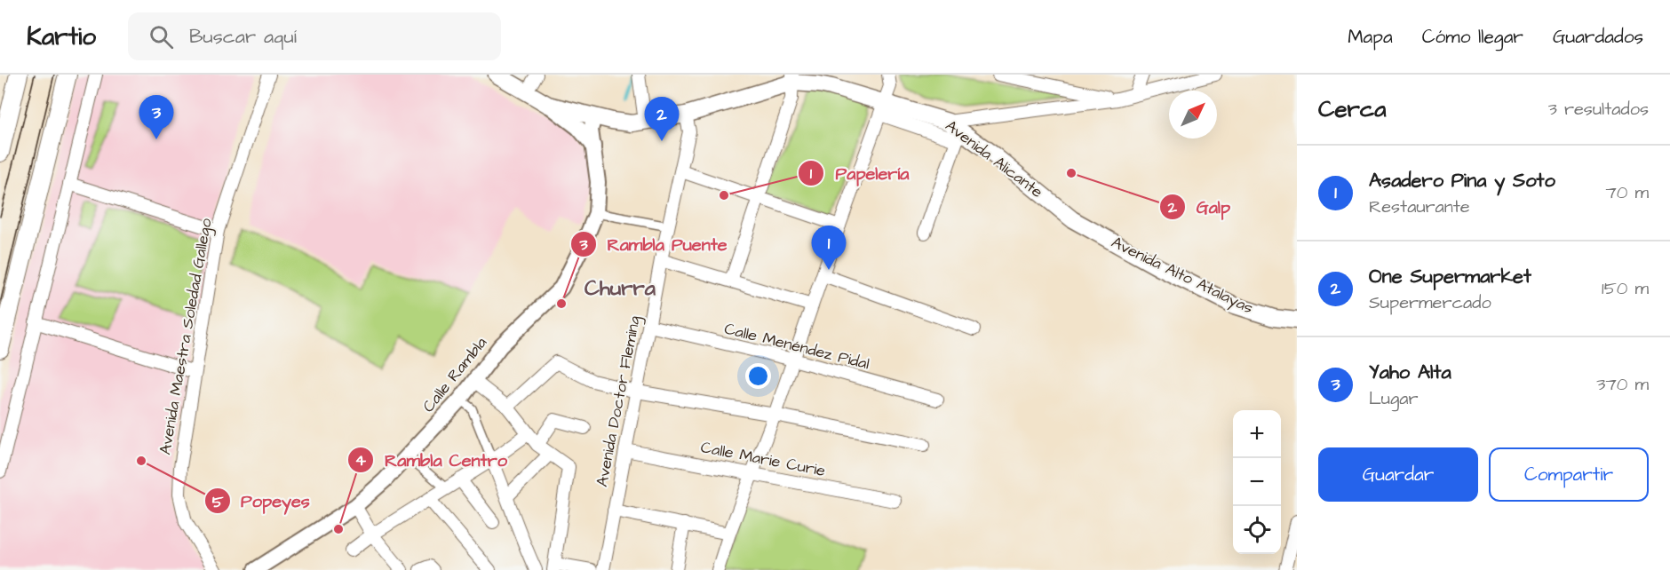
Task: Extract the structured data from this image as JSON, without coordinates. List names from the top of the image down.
{
  "streets": {
    "main road": ["Avenida Alicante", "Avenida Alto Atalayas"],
    "street": [
      "Avenida Maestra Soledad Gallego",
      "Calle Menéndez Pidal",
      "Calle Rambla",
      "Avenida Doctor Fleming",
      "Calle Marie Curie"
    ]
  },
  "crossings": [
    ["Avenida Alicante", "Avenida Alto Atalayas"],
    ["Avenida Alicante", "Avenida Doctor Fleming"],
    ["Calle Menéndez Pidal", "Avenida Doctor Fleming"],
    ["Avenida Doctor Fleming", "Calle Marie Curie"]
  ],
  "districts": ["Churra"],
  "places": [
    "Galp",
    "Papelería",
    "Rambla Puente",
    "Popeyes",
    "Rambla Centro"
  ],
  "north": "top right",
  "page": {
    "header": "Kartio",
    "search": "Buscar aquí",
    "nav": ["Mapa", "Cómo llegar", "Guardados"],
    "heading": ["Cerca", "3 resultados"],
    "pins": ["3", "2", "1"],
    "list": [
      {
        "mark": "1",
        "name": "Asadero Pina y Soto",
        "note": "Restaurante",
        "value": "70 m"
      },
      {
        "mark": "2",
        "name": "One Supermarket",
        "note": "Supermercado",
        "value": "150 m"
      },
      {
        "mark": "3",
        "name": "Yaho Alta",
        "note": "Lugar",
        "value": "370 m"
      }
    ],
    "map_buttons": ["+", "−"],
    "buttons": ["Guardar", "Compartir"]
  }
}
